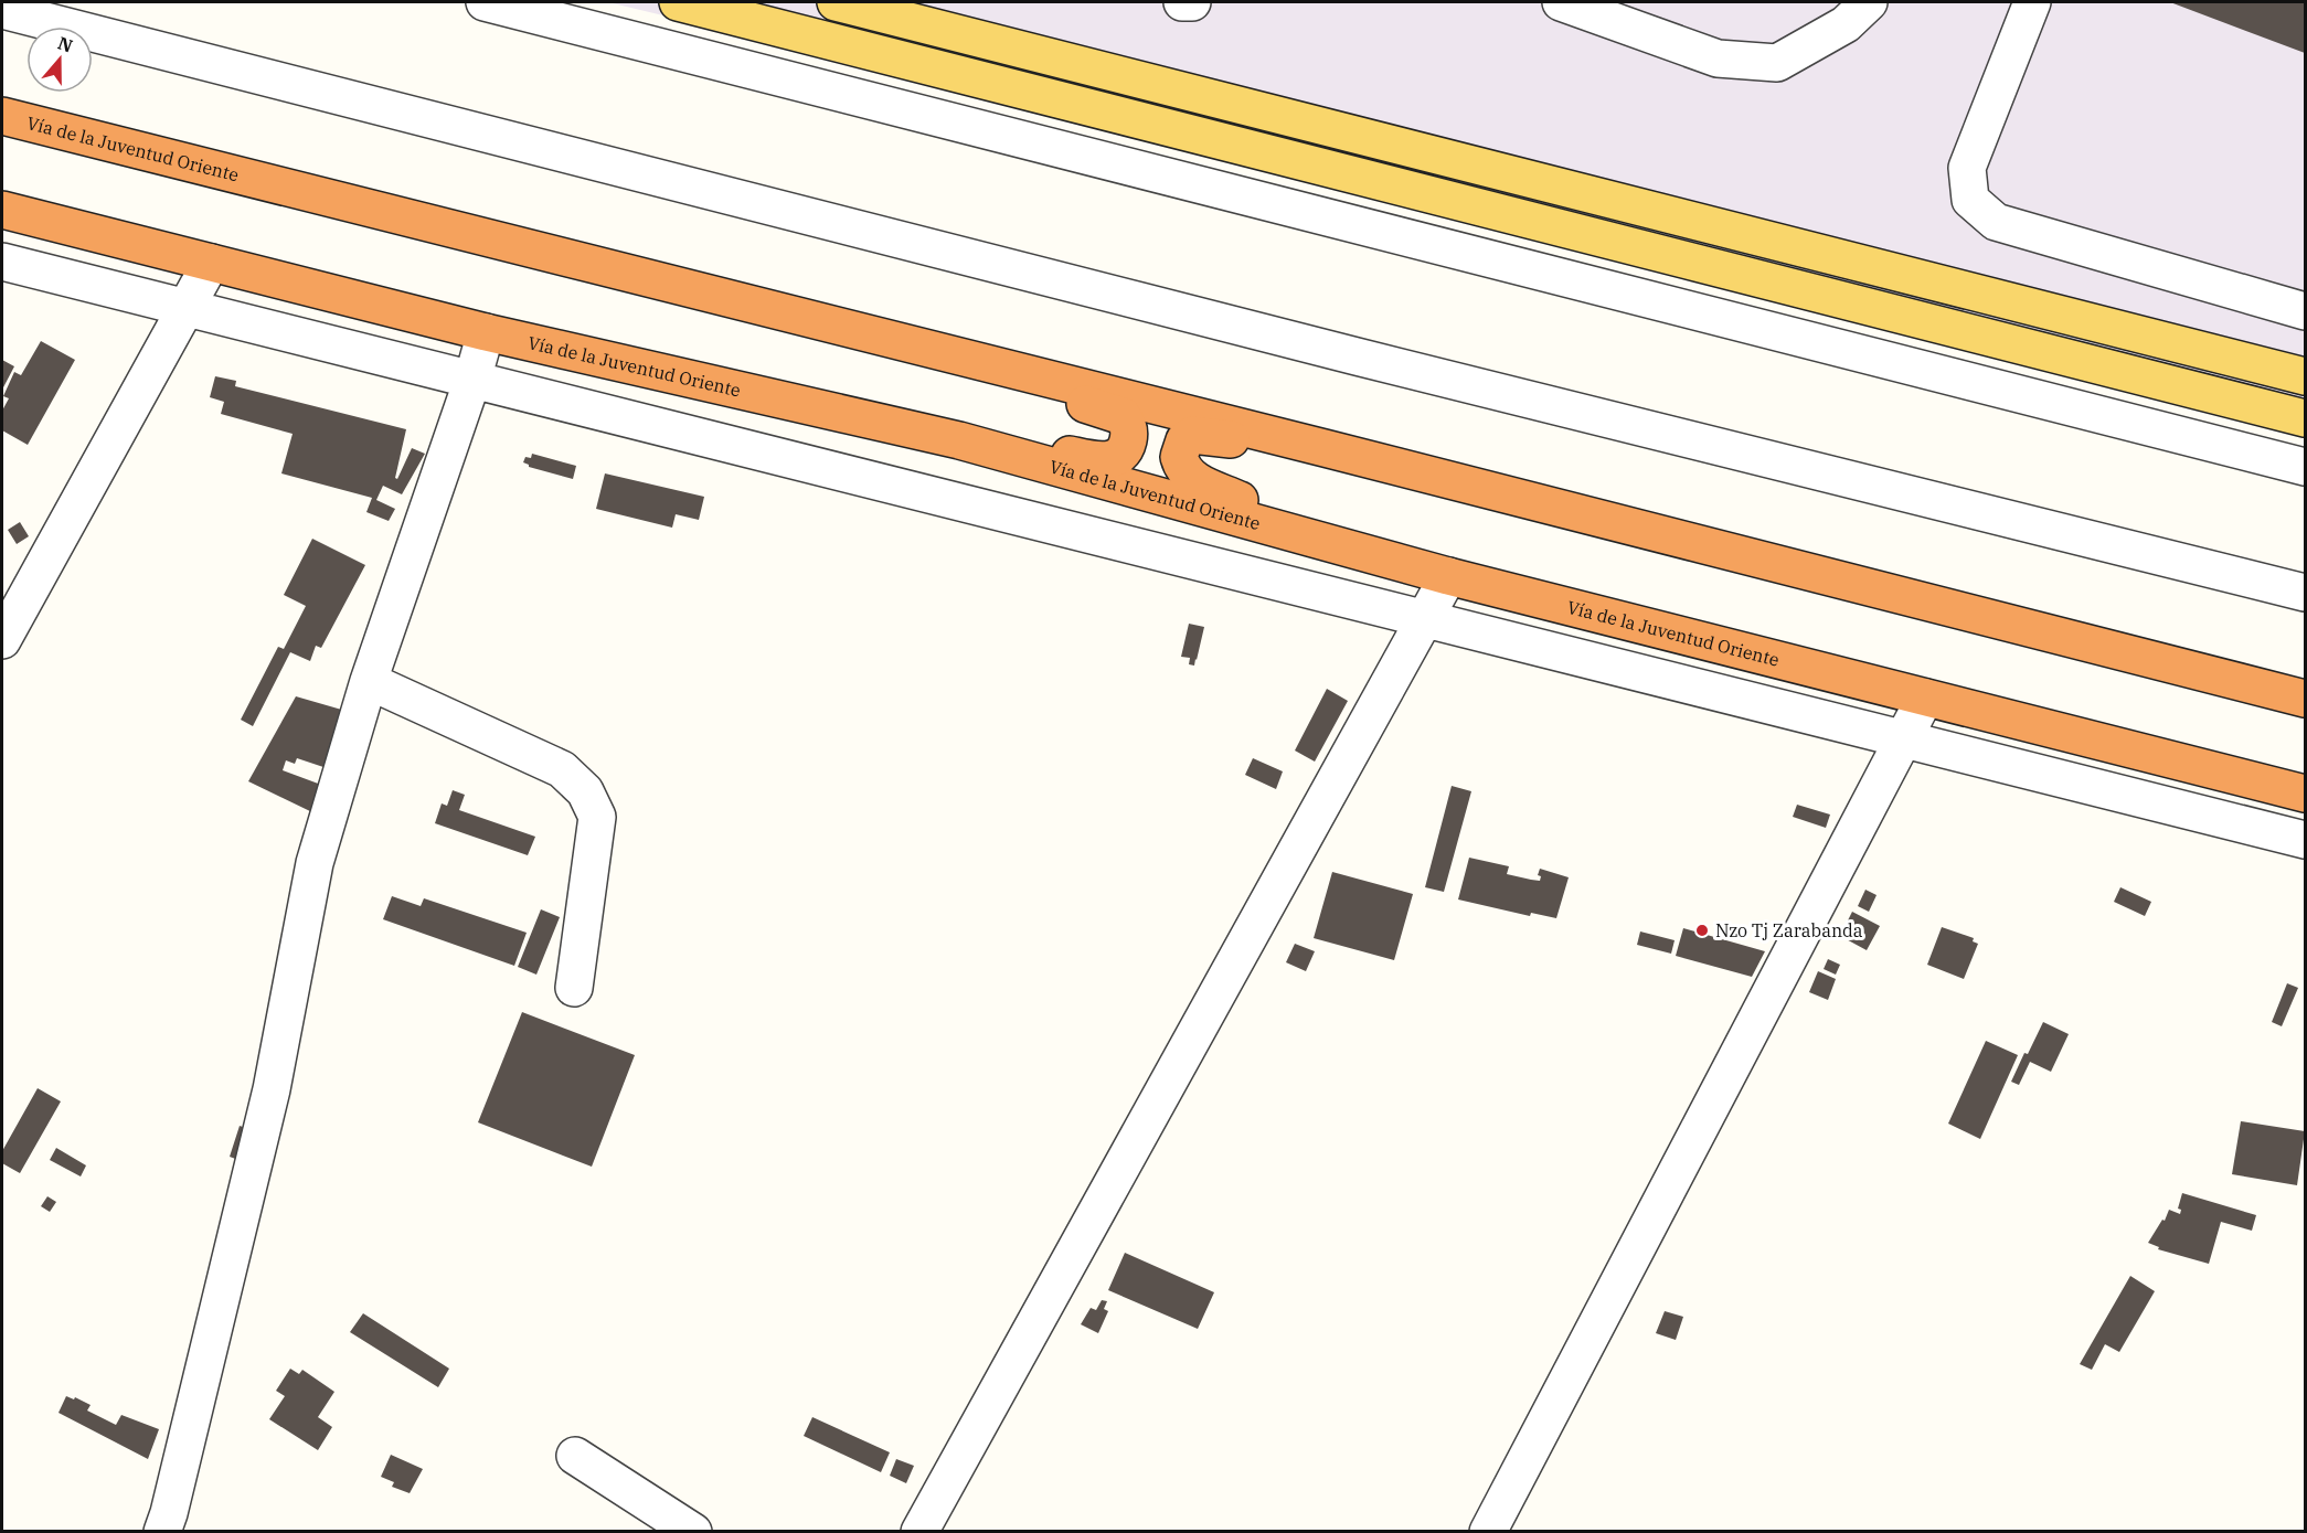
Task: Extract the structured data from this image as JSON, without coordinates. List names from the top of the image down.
{
  "streets": {
    "highway": ["Vía de la Juventud Oriente"]
  },
  "places": ["Nzo Tj Zarabanda"],
  "north": "top"
}
